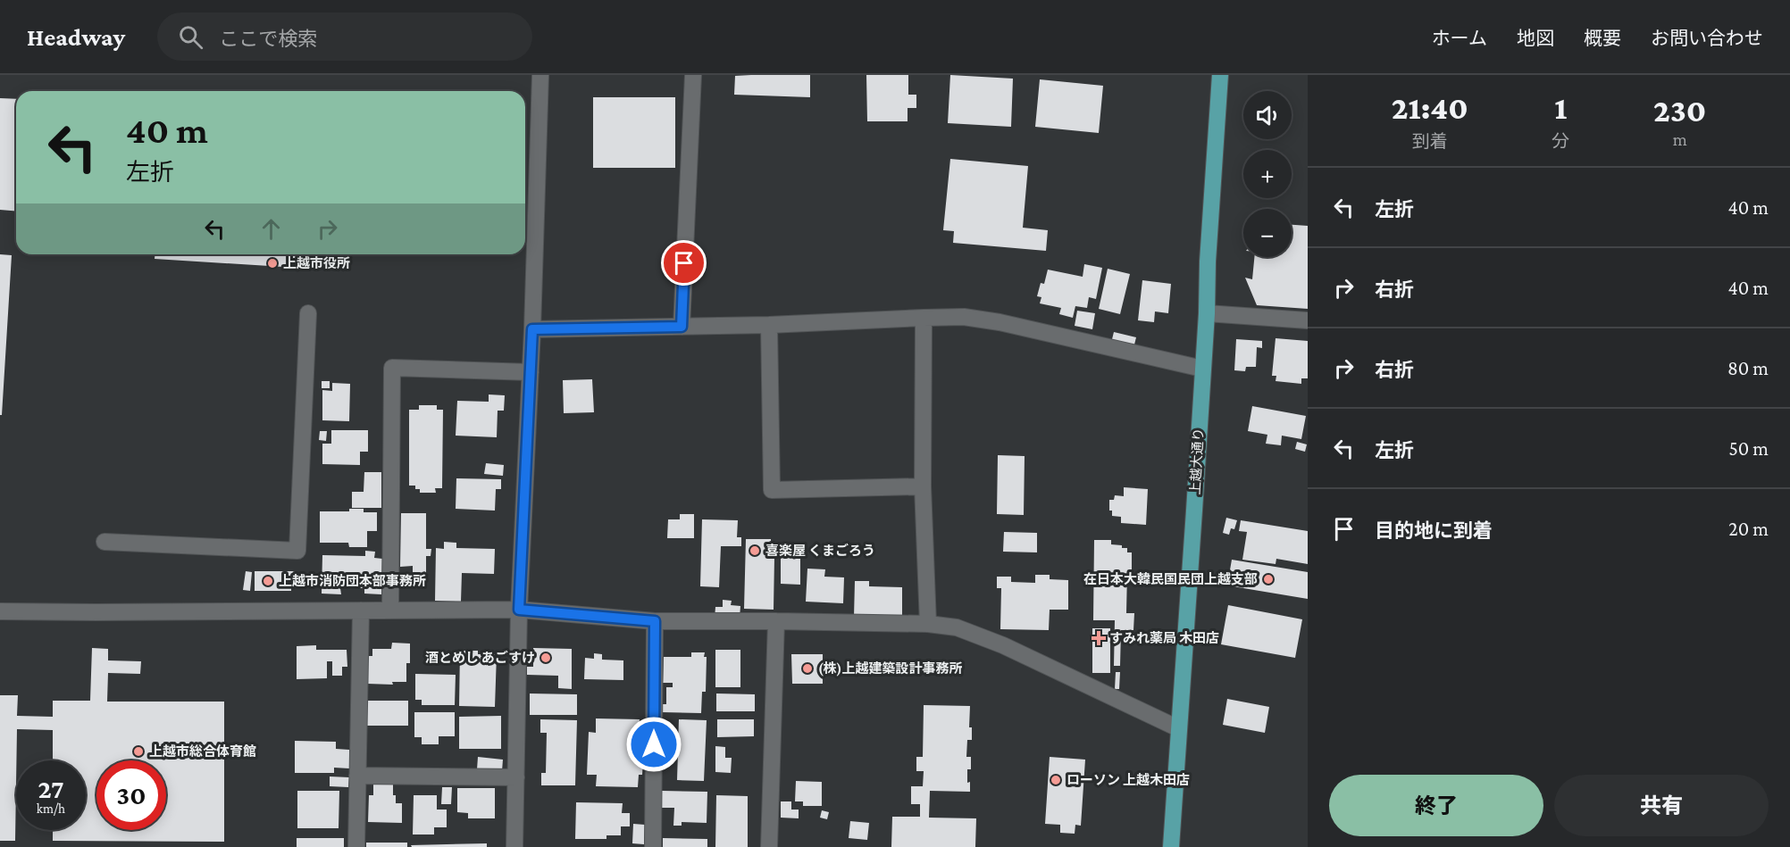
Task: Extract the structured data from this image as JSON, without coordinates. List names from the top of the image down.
{
  "streets": {
    "main road": ["上越大通り"]
  },
  "places": {
    "other": [
      "上越市役所",
      "喜楽屋 くまごろう",
      "在日本大韓民国民団上越支部",
      "上越市消防団本部事務所",
      "酒とめし あごすけ",
      "(株)上越建築設計事務所",
      "上越市総合体育館",
      "ローソン 上越木田店"
    ],
    "health": ["すみれ薬局 木田店"]
  },
  "page": {
    "header": "Headway",
    "search": "ここで検索",
    "nav": [
      "ホーム",
      "地図",
      "概要",
      "お問い合わせ"
    ],
    "eta": [
      "21:40",
      "到着",
      "1",
      "分",
      "230",
      "m"
    ],
    "map_buttons": ["+", "−"],
    "turn": ["40 m", "左折"],
    "list": [
      {
        "name": "左折",
        "value": "40 m"
      },
      {
        "name": "右折",
        "value": "40 m"
      },
      {
        "name": "右折",
        "value": "80 m"
      },
      {
        "name": "左折",
        "value": "50 m"
      },
      {
        "name": "目的地に到着",
        "value": "20 m"
      }
    ],
    "speed": "27 km/h",
    "limit": "30",
    "buttons": ["終了", "共有"]
  }
}
